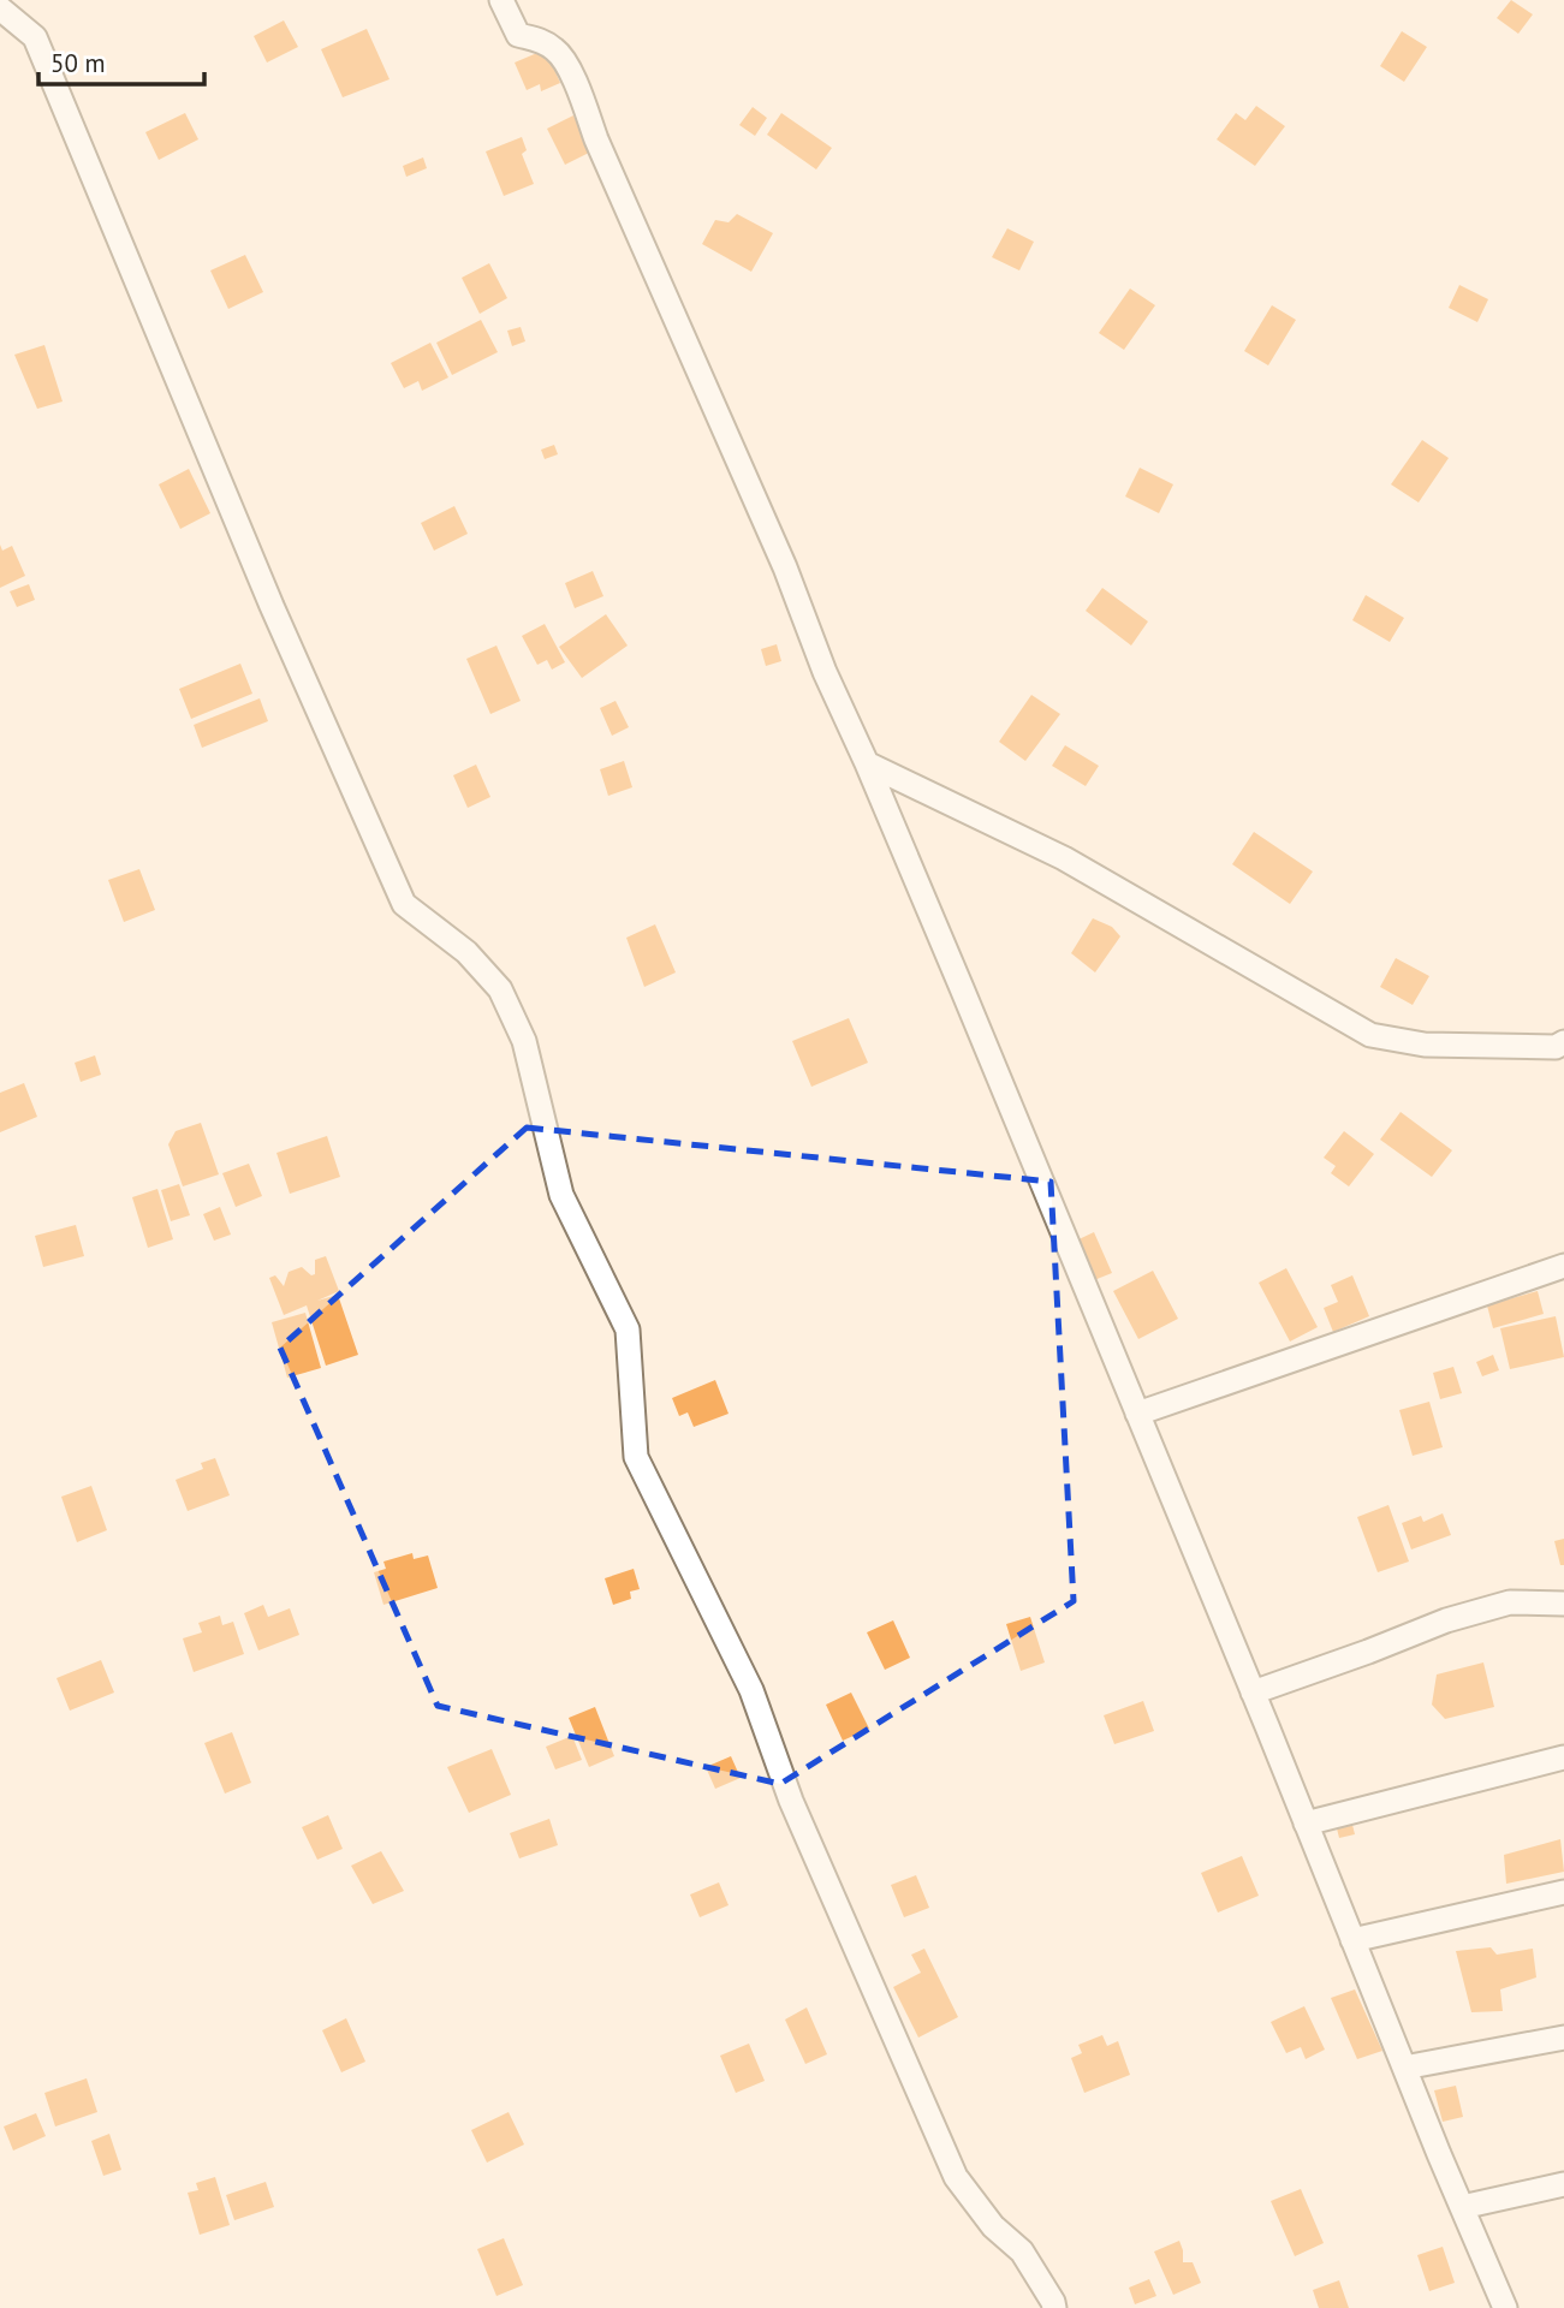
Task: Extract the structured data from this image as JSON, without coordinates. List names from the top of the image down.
{
  "scale_bar": "50 m"
}
